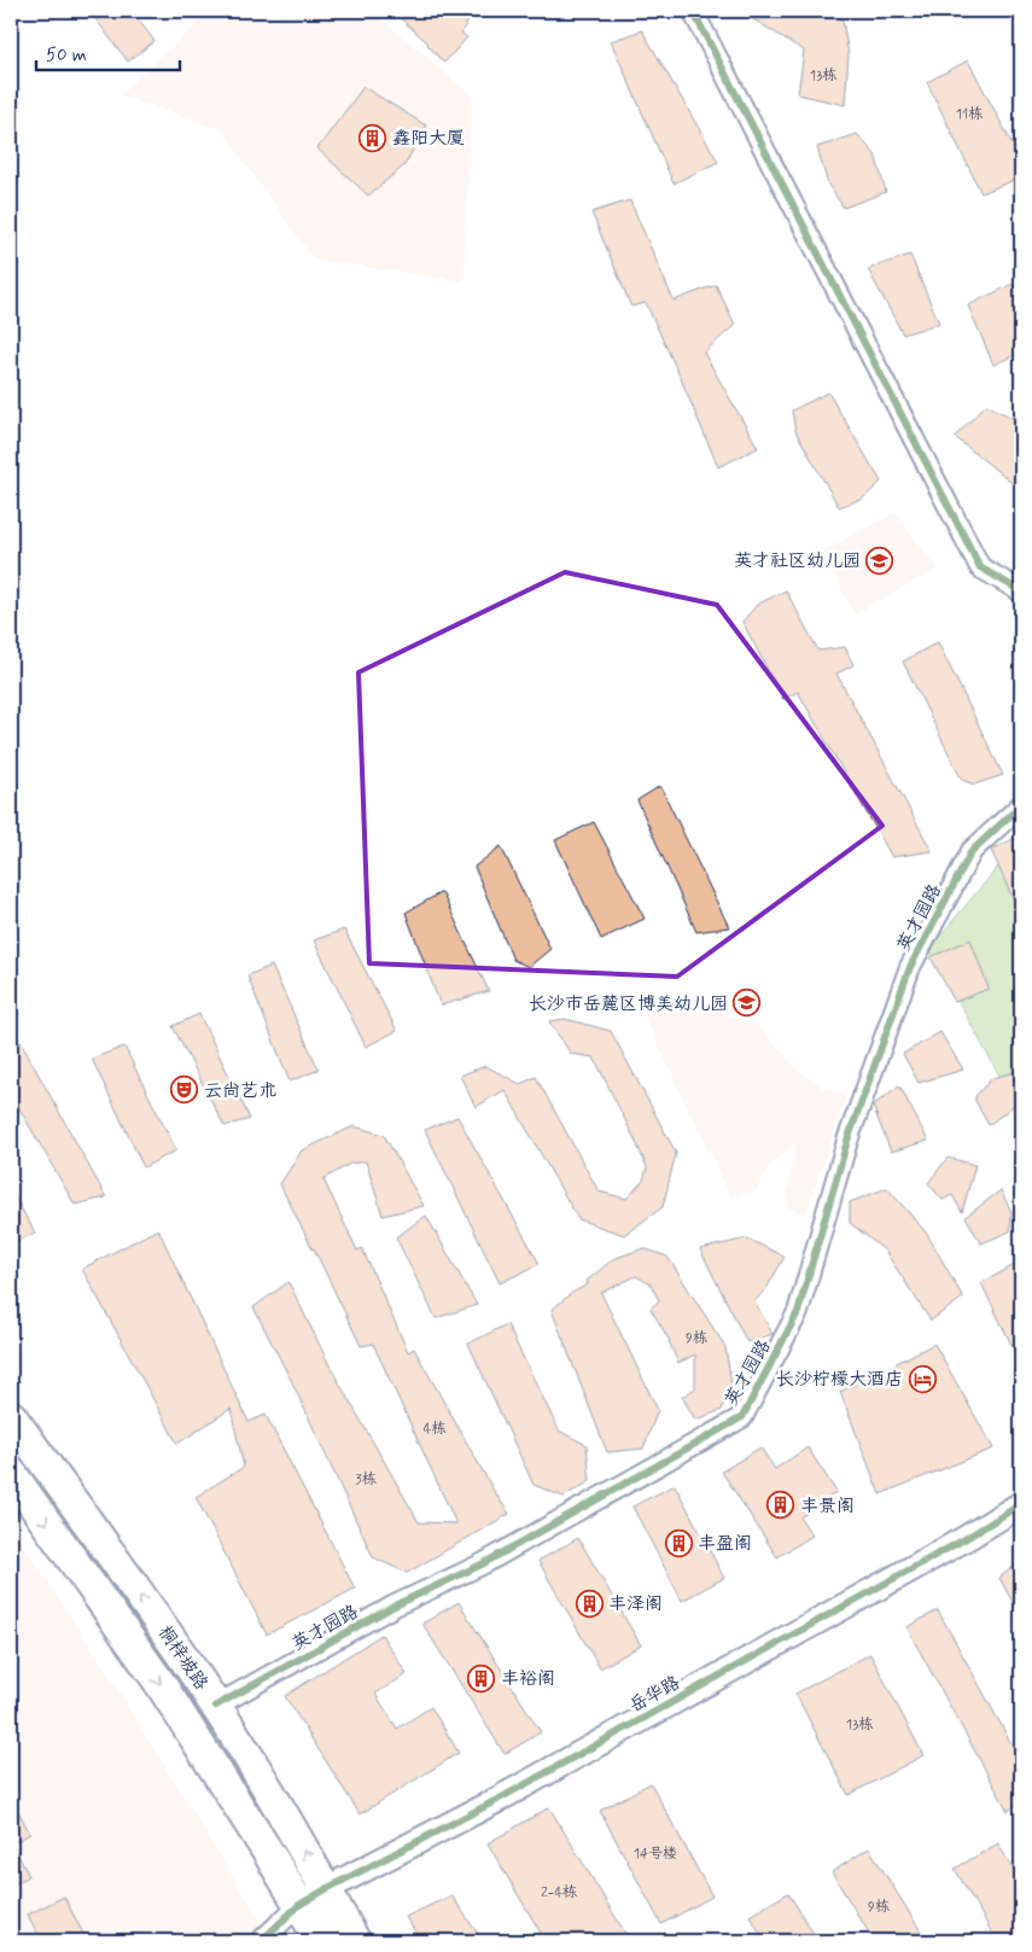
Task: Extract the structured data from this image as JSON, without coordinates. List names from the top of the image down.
{
  "streets": {
    "main road": ["桐梓坡路"],
    "street": ["英才园路", "岳华路"]
  },
  "crossings": [
    ["英才园路", "桐梓坡路"],
    ["桐梓坡路", "岳华路"]
  ],
  "places": {
    "building": [
      "鑫阳大厦",
      "丰景阁",
      "丰盈阁",
      "丰泽阁",
      "丰裕阁"
    ],
    "school or university": ["英才社区幼儿园", "长沙市岳麓区博美幼儿园"],
    "theatre": ["云尚艺术"],
    "hotel": ["长沙柠檬大酒店"]
  },
  "house_numbers": [
    "13栋",
    "11栋",
    "9栋",
    "4栋",
    "3栋",
    "13栋",
    "14号楼",
    "2-4栋",
    "9栋"
  ],
  "scale_bar": "50 m"
}
